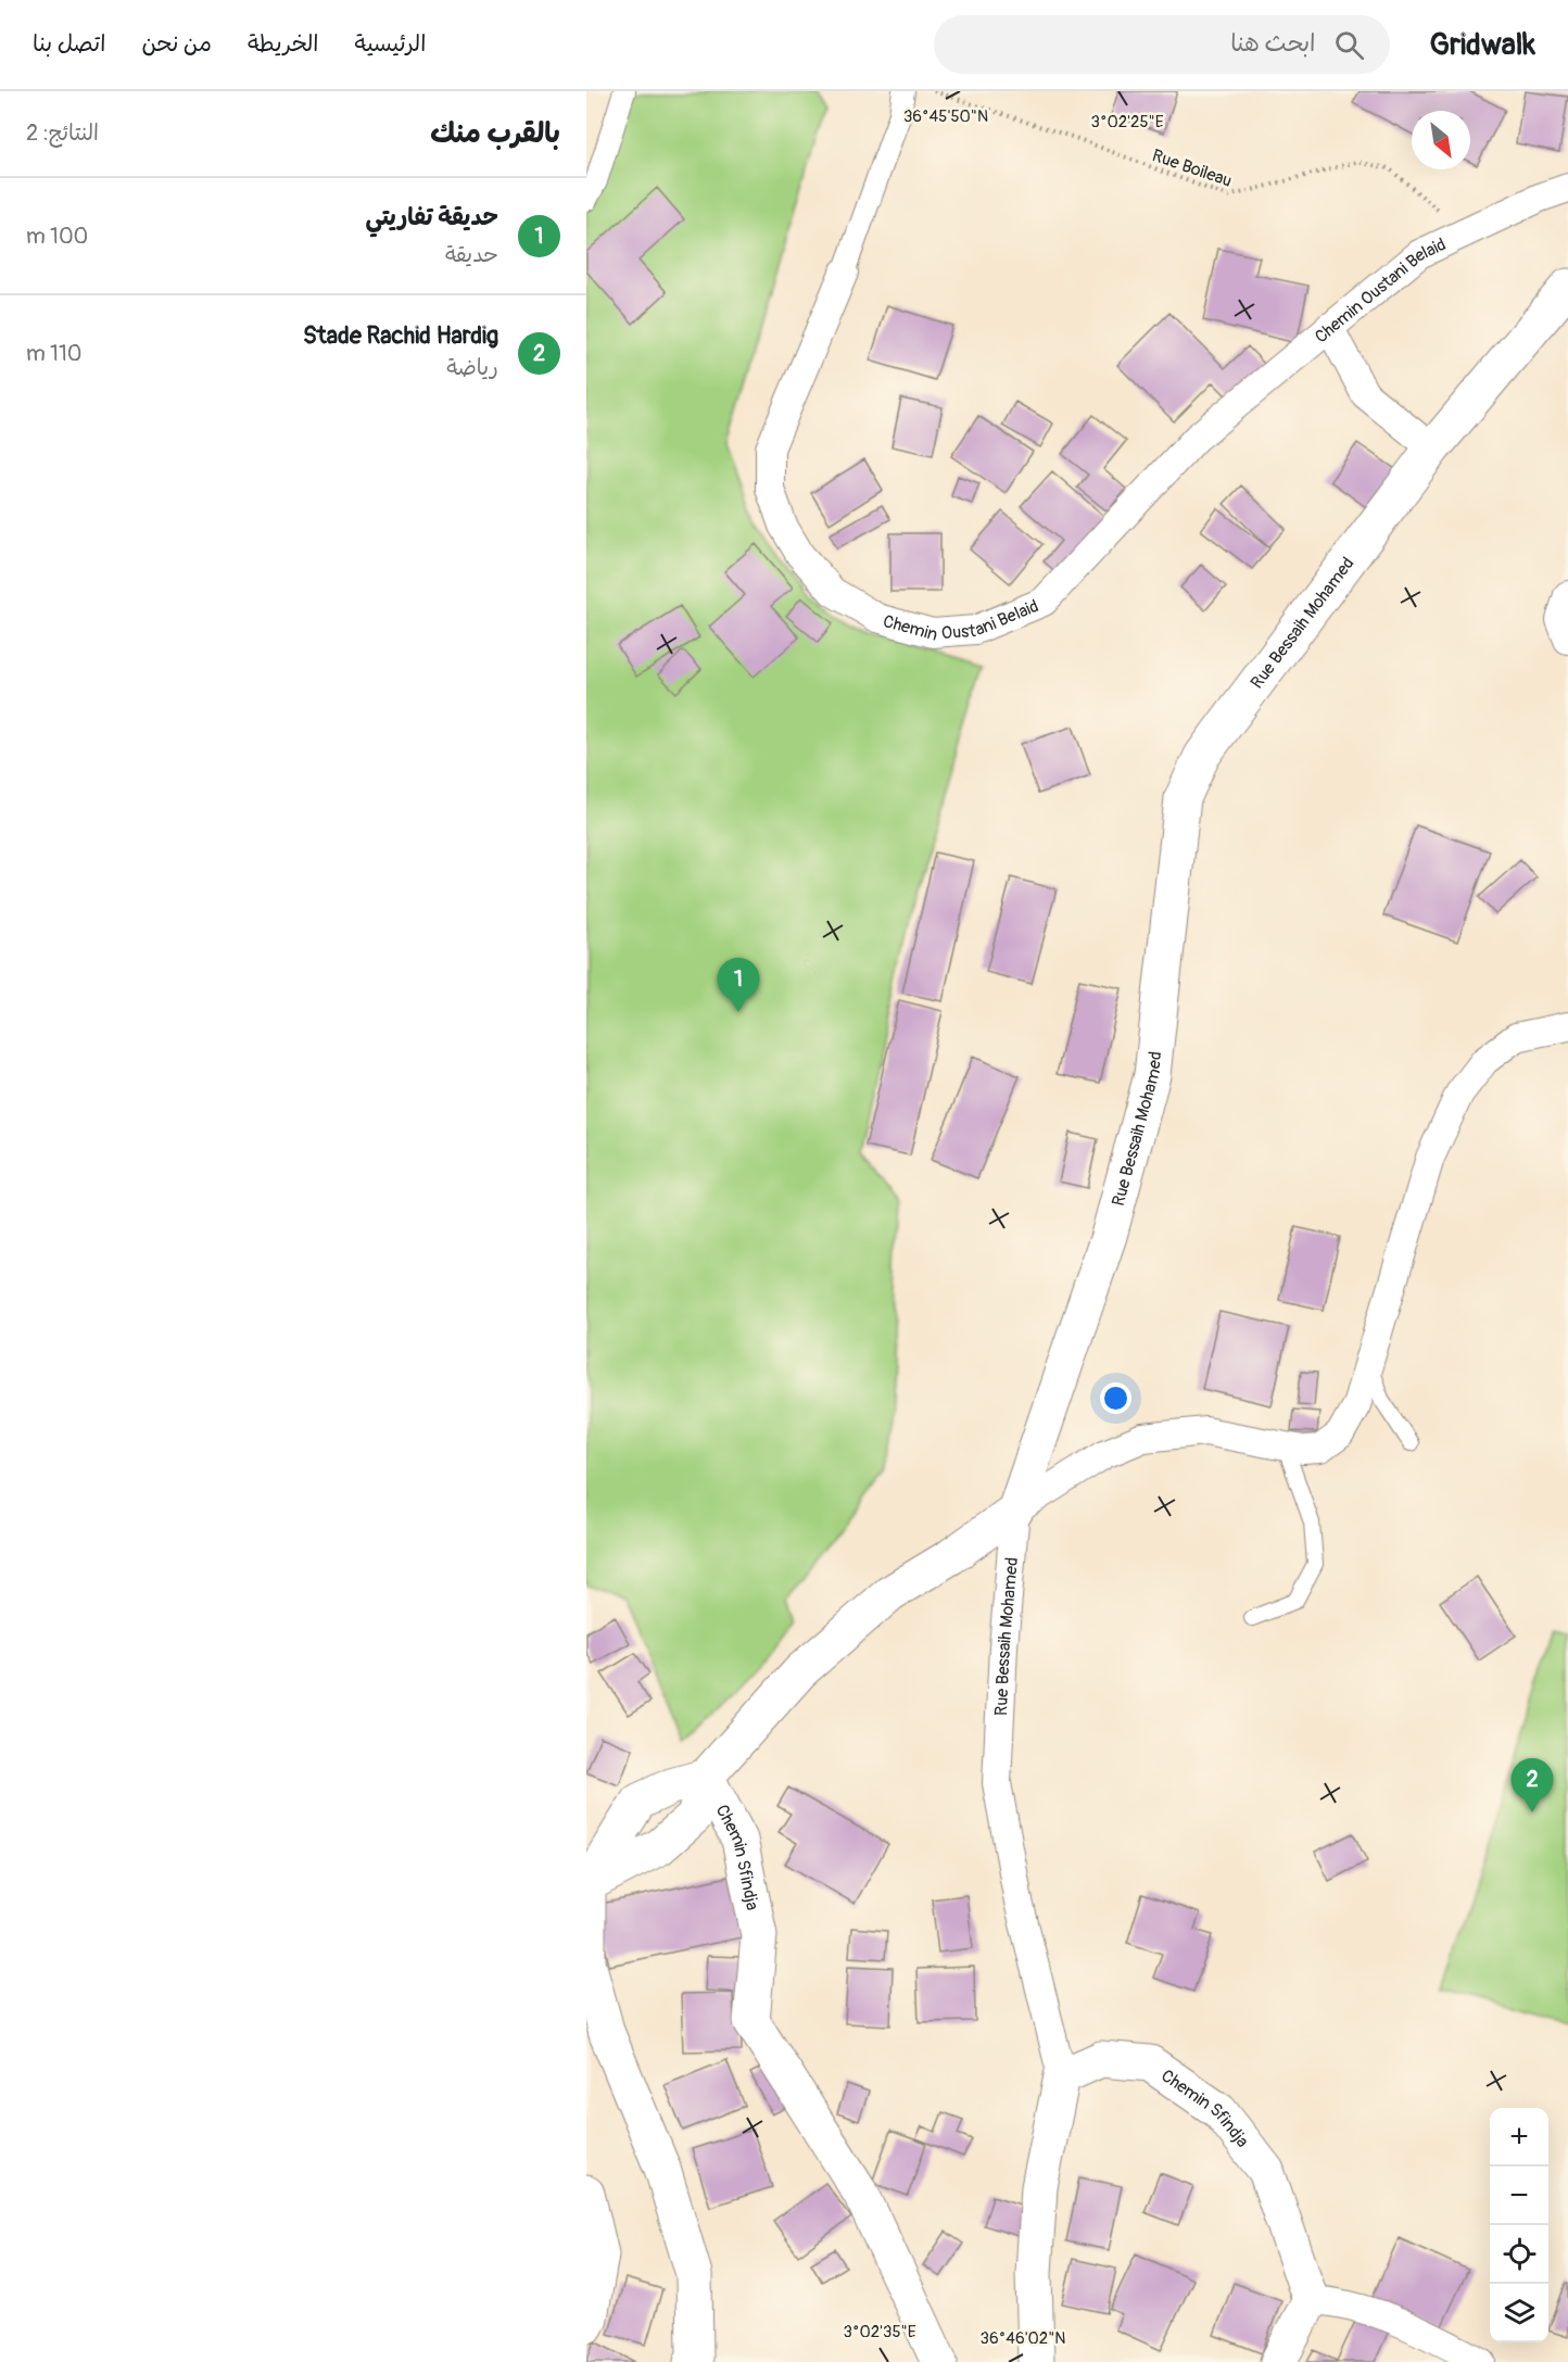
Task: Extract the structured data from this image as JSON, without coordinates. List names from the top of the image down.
{
  "streets": {
    "street": ["Chemin Oustani Belaid", "Rue Bessaih Mohamed", "Chemin Sfindja"],
    "path": ["Rue Boileau"]
  },
  "crossings": [
    ["Rue Boileau", "Chemin Oustani Belaid"],
    ["Rue Bessaih Mohamed", "Chemin Sfindja"]
  ],
  "north": "bottom right",
  "page": {
    "header": "Gridwalk",
    "search": "ابحث هنا",
    "nav": [
      "الرئيسية",
      "الخريطة",
      "من نحن",
      "اتصل بنا"
    ],
    "heading": ["بالقرب منك", "النتائج: 2"],
    "list": [
      {
        "mark": "1",
        "name": "حديقة تفاريتي",
        "note": "حديقة",
        "value": "100 m"
      },
      {
        "mark": "2",
        "name": "Stade Rachid Hardig",
        "note": "رياضة",
        "value": "110 m"
      }
    ],
    "pins": ["1", "2"],
    "map_buttons": ["+", "−"]
  },
  "coordinates": [
    "36°45'50\"N",
    "3°02'25\"E",
    "3°02'35\"E",
    "36°46'02\"N"
  ]
}
